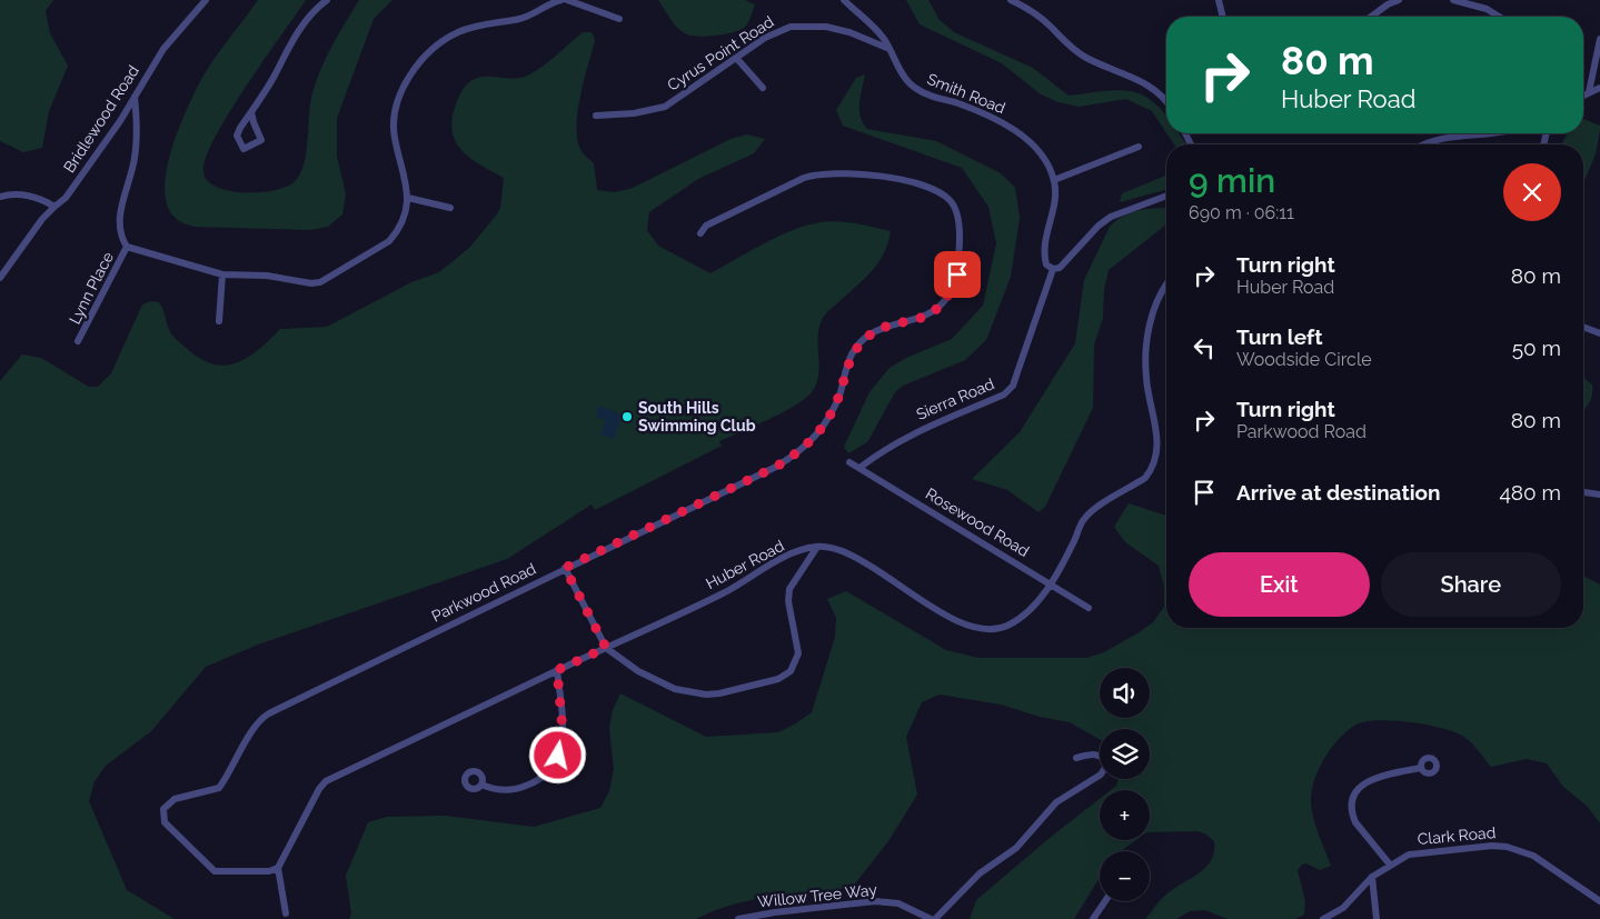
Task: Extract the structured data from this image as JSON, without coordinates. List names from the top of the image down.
{
  "streets": {
    "street": [
      "Cyrus Point Road",
      "Smith Road",
      "Bridlewood Road",
      "Lynn Place",
      "Sierra Road",
      "Rosewood Road",
      "Huber Road",
      "Parkwood Road",
      "Clark Road",
      "Willow Tree Way"
    ]
  },
  "crossings": [
    ["Cyrus Point Road", "Smith Road"],
    ["Sierra Road", "Rosewood Road"],
    ["Rosewood Road", "Huber Road"],
    ["Huber Road", "Parkwood Road"]
  ],
  "places": ["South Hills Swimming Club"],
  "page": {
    "turn": ["80 m", "Huber Road"],
    "heading": ["9 min", "690 m · 06:11"],
    "list": [
      {
        "name": "Turn right",
        "note": "Huber Road",
        "value": "80 m"
      },
      {
        "name": "Turn left",
        "note": "Woodside Circle",
        "value": "50 m"
      },
      {
        "name": "Turn right",
        "note": "Parkwood Road",
        "value": "80 m"
      },
      {
        "name": "Arrive at destination",
        "value": "480 m"
      }
    ],
    "buttons": ["Exit", "Share"],
    "map_buttons": ["+", "−"]
  }
}
